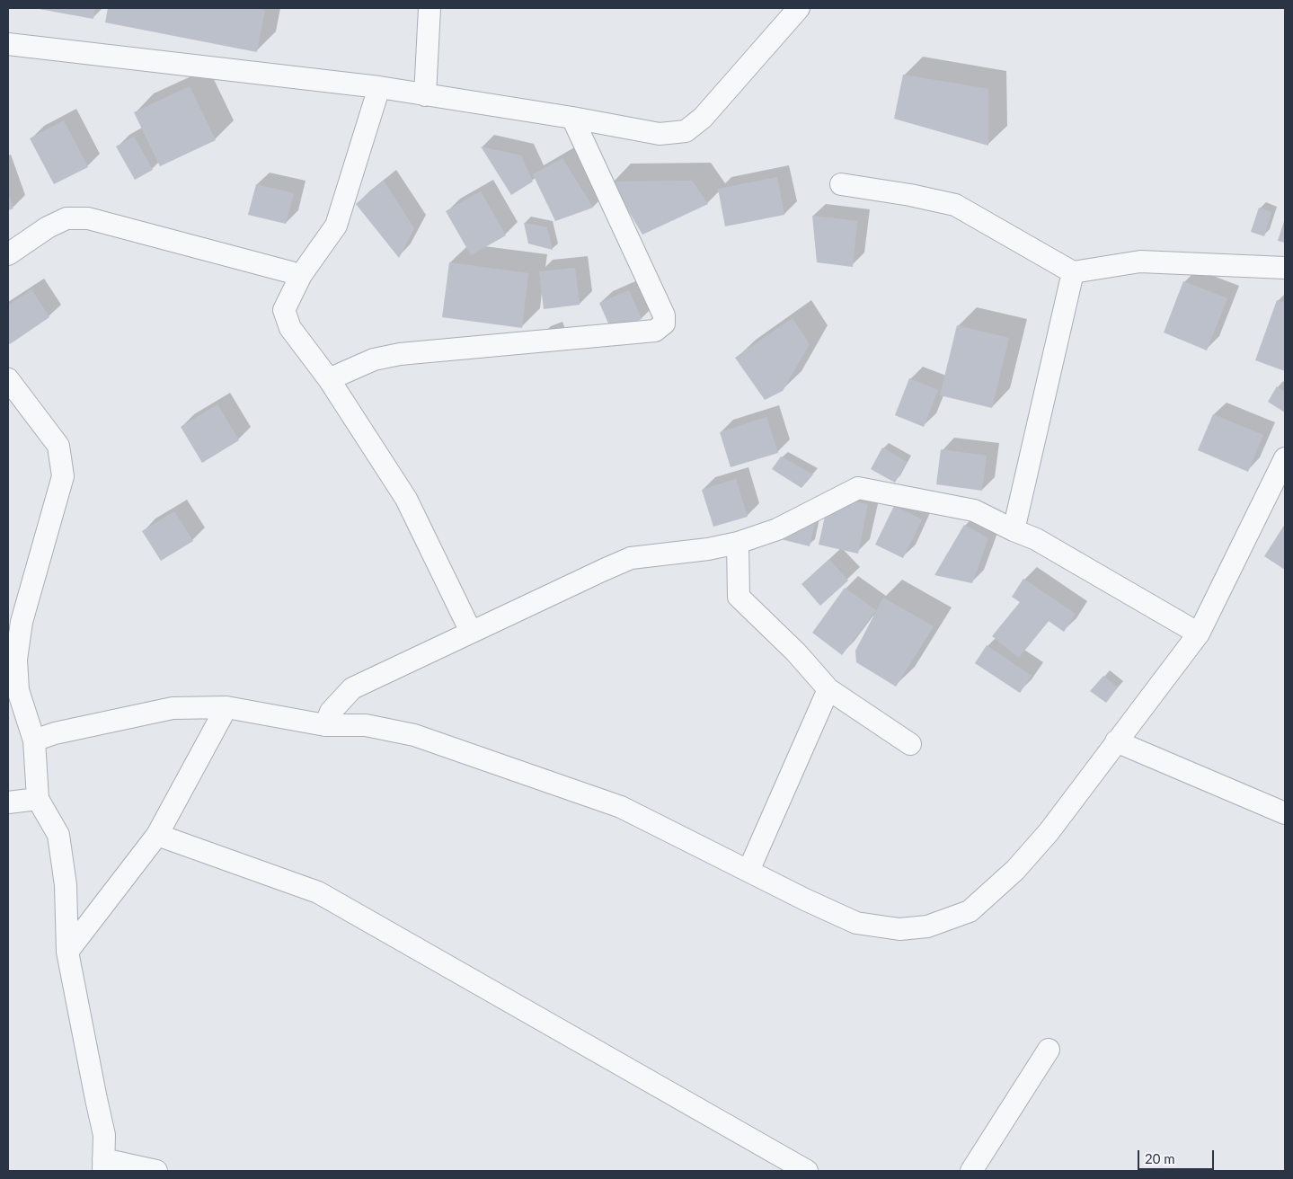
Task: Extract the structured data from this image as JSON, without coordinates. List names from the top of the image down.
{
  "scale_bar": "20 m"
}
